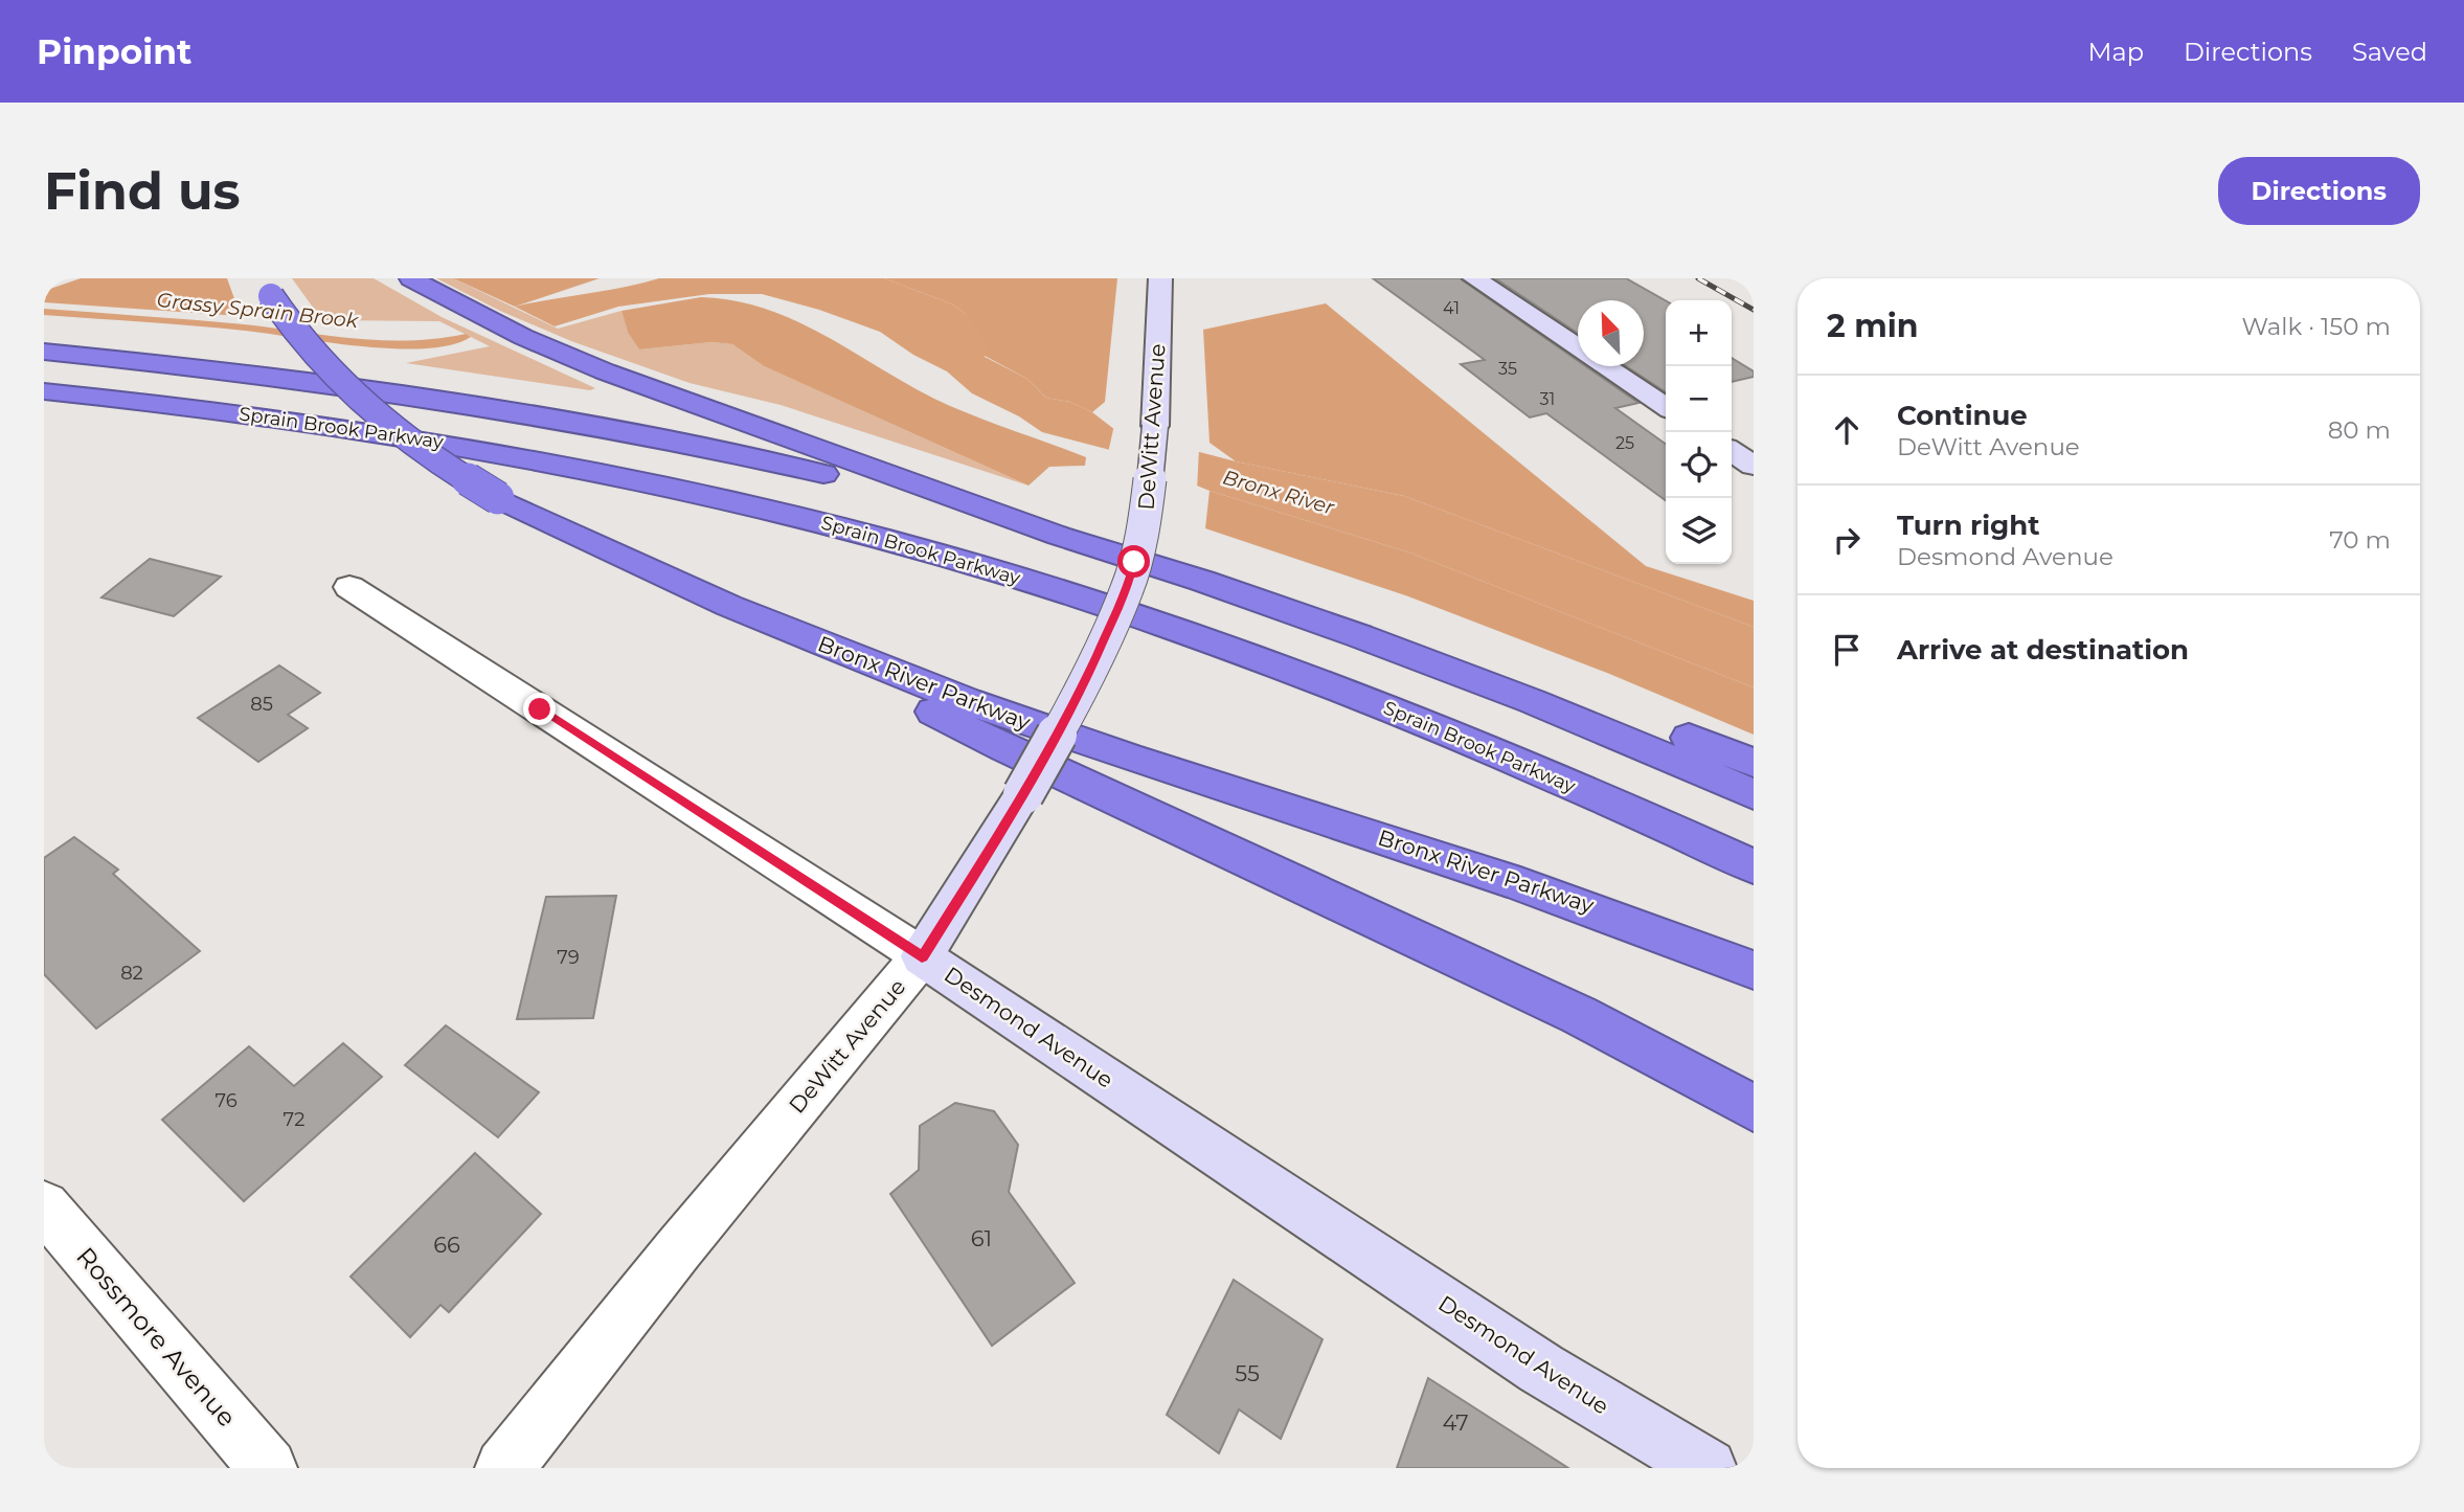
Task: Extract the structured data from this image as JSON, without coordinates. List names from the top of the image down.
{
  "streets": {
    "highway": ["Sprain Brook Parkway", "Bronx River Parkway"],
    "street": ["DeWitt Avenue", "Desmond Avenue", "Rossmore Avenue"]
  },
  "crossings": [
    ["DeWitt Avenue", "Desmond Avenue"]
  ],
  "water": ["Grassy Sprain Brook", "Bronx River"],
  "house_numbers": [
    "41",
    "35",
    "31",
    "25",
    "85",
    "79",
    "82",
    "76",
    "72",
    "61",
    "66",
    "55",
    "47"
  ],
  "north": "top left",
  "page": {
    "header": "Pinpoint",
    "nav": ["Map", "Directions", "Saved"],
    "buttons": "Directions",
    "title": "Find us",
    "heading": ["2 min", "Walk · 150 m"],
    "map_buttons": ["+", "−"],
    "list": [
      ["Continue", "DeWitt Avenue", "80 m"],
      ["Turn right", "Desmond Avenue", "70 m"],
      "Arrive at destination"
    ]
  }
}
